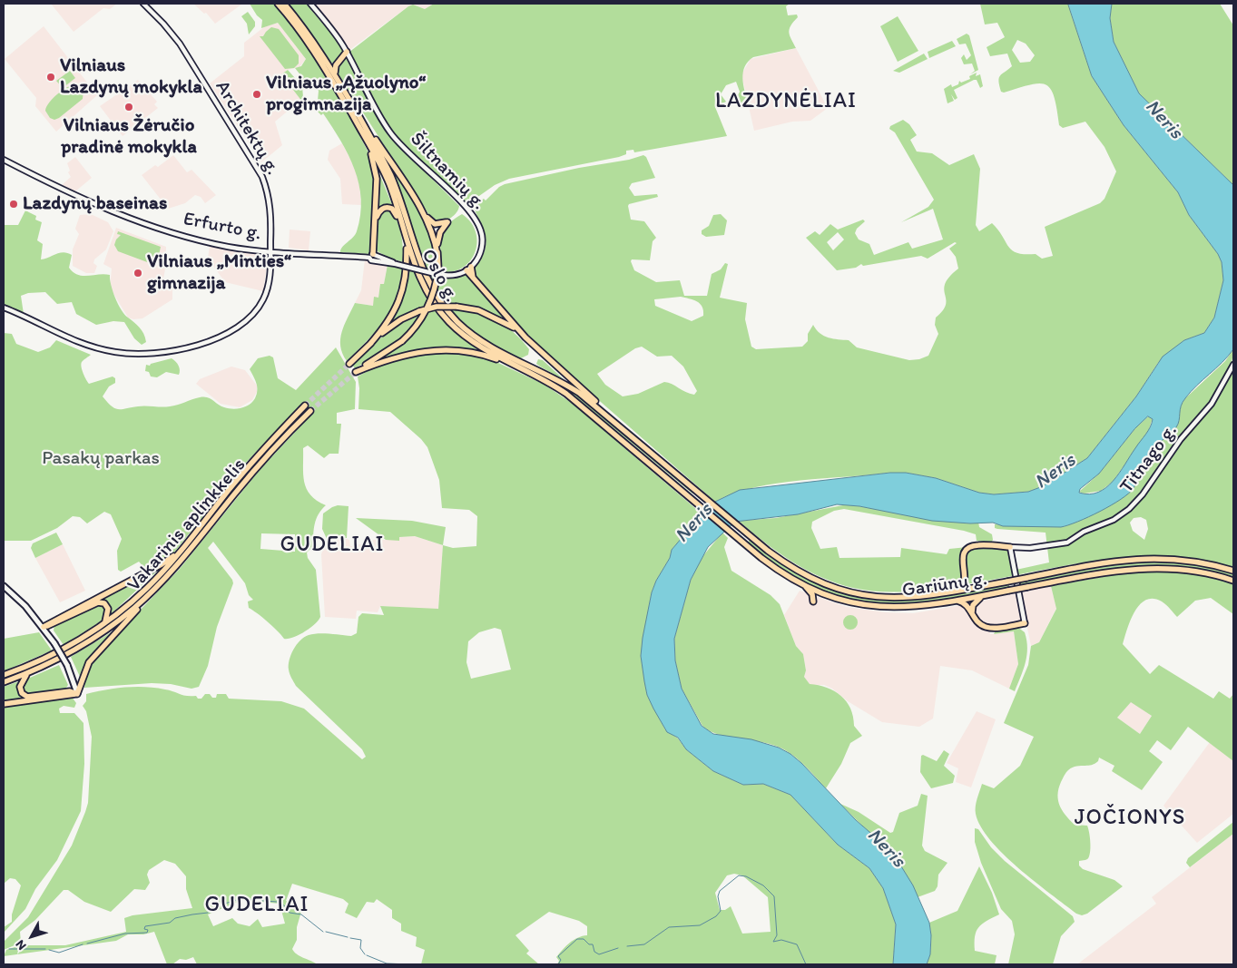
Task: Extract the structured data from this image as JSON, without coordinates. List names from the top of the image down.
{
  "streets": {
    "highway": ["Oslo g.", "Vakarinis aplinkkelis", "Gariūnų g."],
    "street": [
      "Architektų g.",
      "Šiltnamių g.",
      "Erfurto g.",
      "Titnago g."
    ]
  },
  "crossings": [
    ["Architektų g.", "Erfurto g."],
    ["Šiltnamių g.", "Erfurto g."],
    ["Oslo g.", "Gariūnų g."]
  ],
  "districts": [
    "LAZDYNĖLIAI",
    "GUDELIAI",
    "JOČIONYS",
    "GUDELIAI"
  ],
  "water": ["Neris"],
  "parks": ["Pasakų parkas"],
  "places": [
    "Vilniaus Lazdynų mokykla",
    "Vilniaus „Ąžuolyno“ progimnazija",
    "Vilniaus Žėručio pradinė mokykla",
    "Lazdynų baseinas",
    "Vilniaus „Minties“ gimnazija"
  ],
  "north": "bottom left"
}
